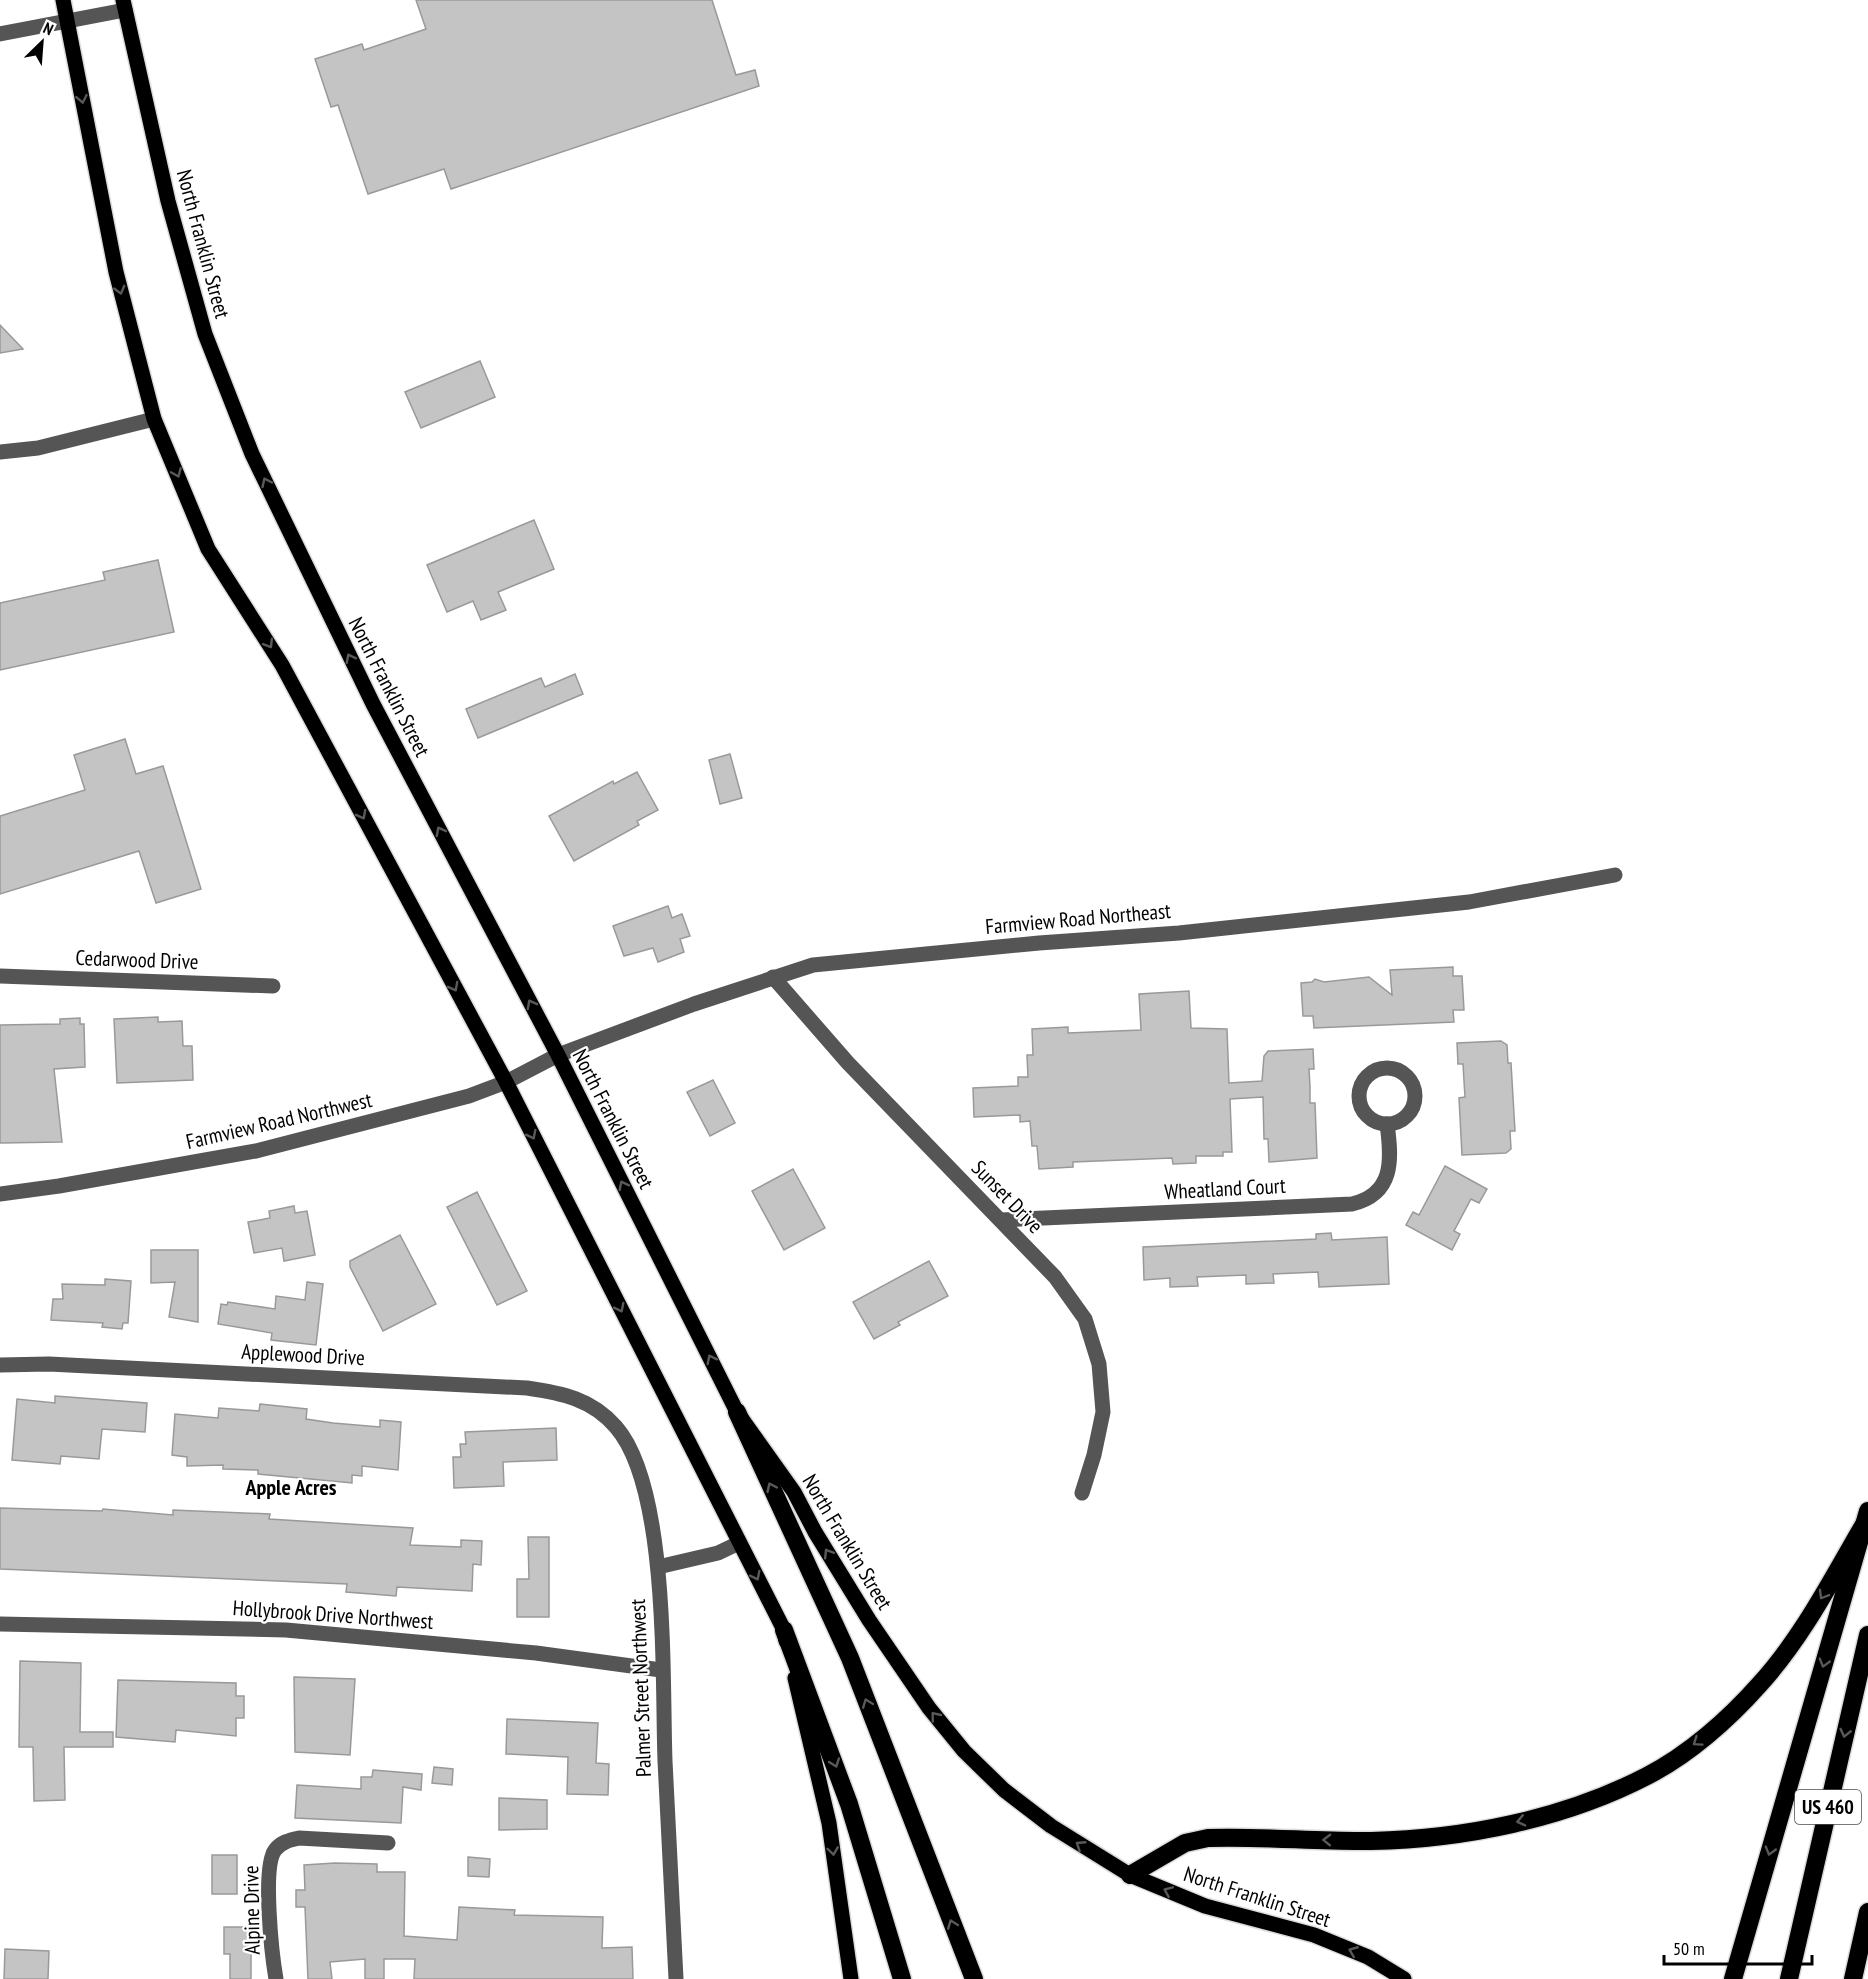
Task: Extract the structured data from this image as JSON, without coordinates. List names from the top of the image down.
{
  "streets": {
    "highway": ["US 460"],
    "main road": ["North Franklin Street"],
    "street": [
      "Farmview Road Northeast",
      "Cedarwood Drive",
      "Farmview Road Northwest",
      "Wheatland Court",
      "Sunset Drive",
      "Applewood Drive",
      "Hollybrook Drive Northwest",
      "Palmer Street Northwest",
      "Alpine Drive"
    ]
  },
  "crossings": [
    ["North Franklin Street", "Farmview Road Northeast"],
    ["North Franklin Street", "Farmview Road Northwest"],
    ["Farmview Road Northeast", "Farmview Road Northwest"],
    ["Farmview Road Northeast", "Sunset Drive"],
    ["Wheatland Court", "Sunset Drive"],
    ["Applewood Drive", "Palmer Street Northwest"],
    ["Hollybrook Drive Northwest", "Palmer Street Northwest"]
  ],
  "districts": ["Apple Acres"],
  "scale_bar": "50 m",
  "north": "top right"
}
